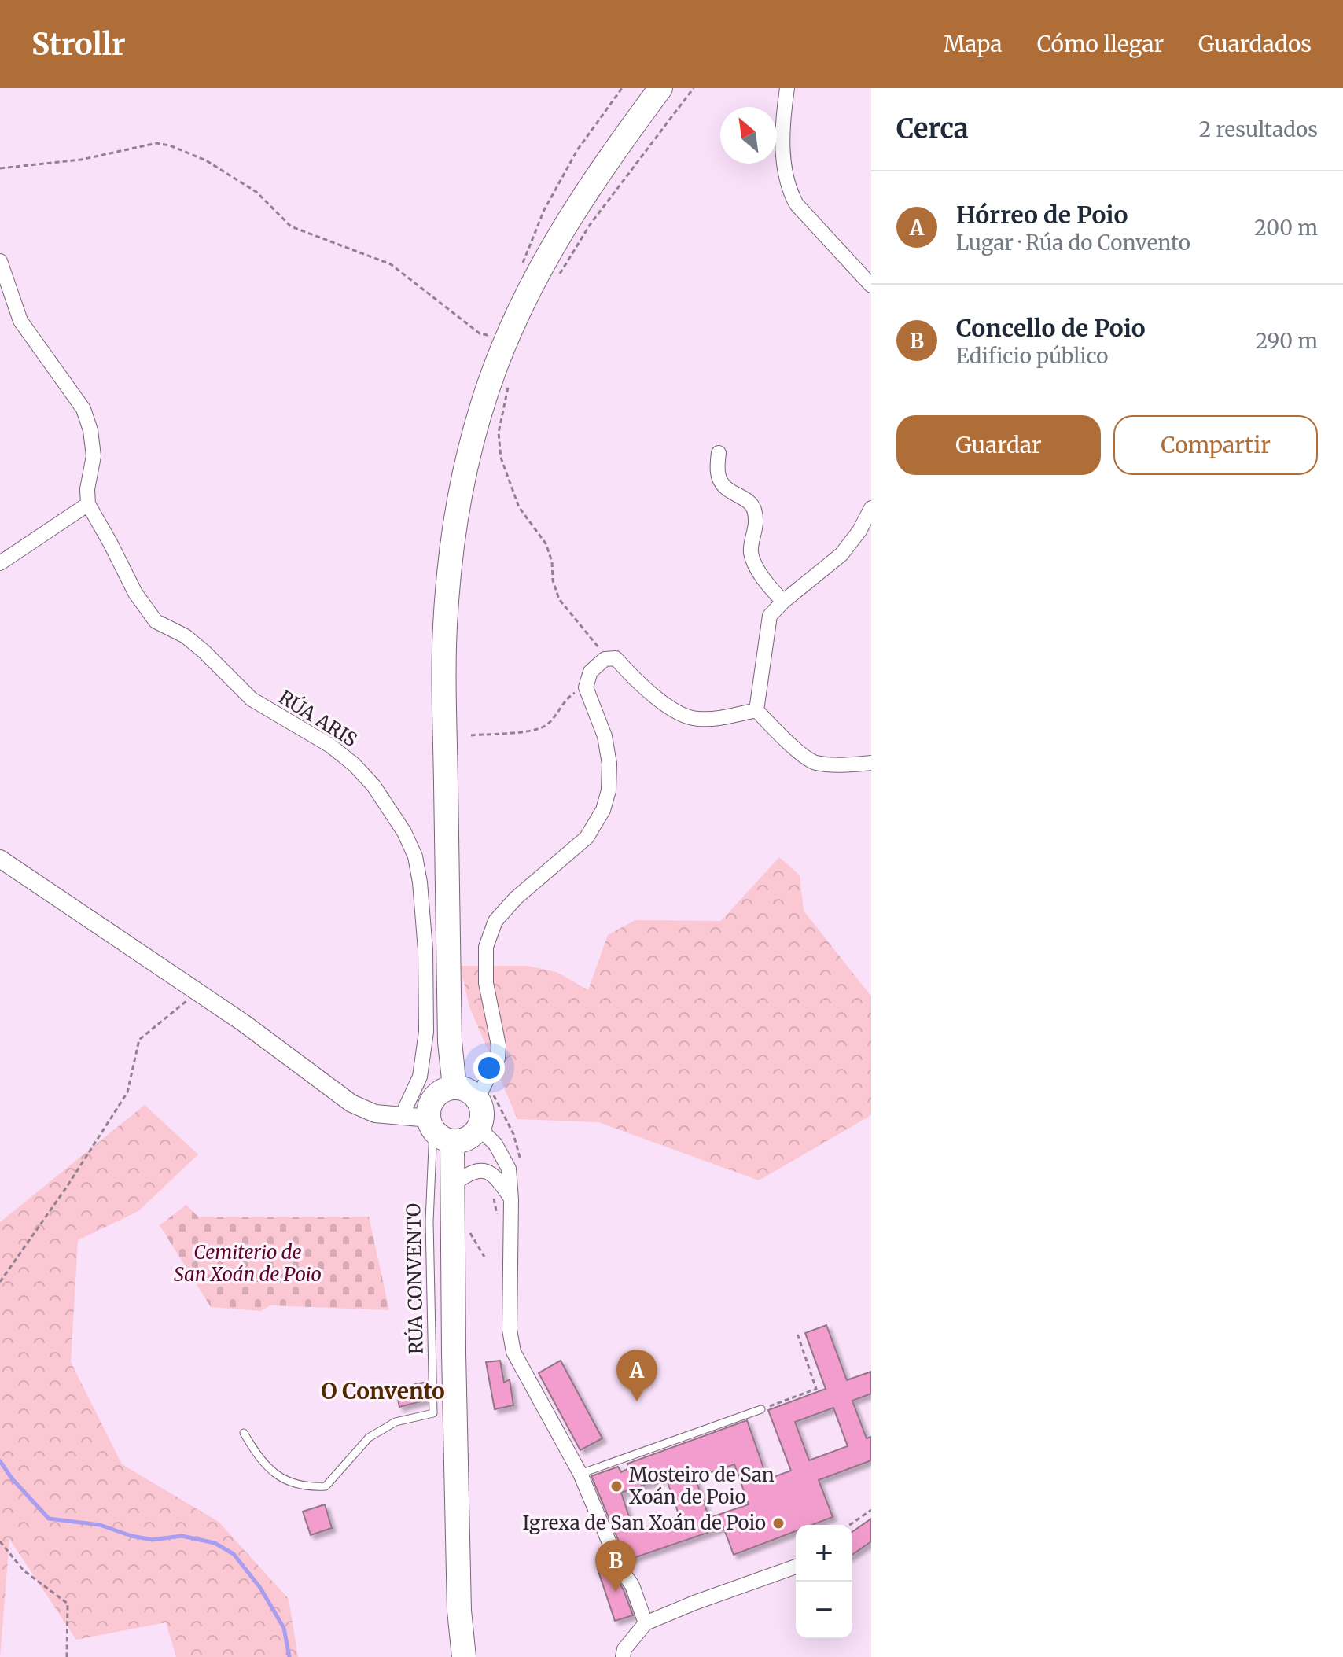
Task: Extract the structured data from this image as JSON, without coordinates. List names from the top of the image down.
{
  "streets": {
    "street": ["RÚA ARIS"],
    "lane": ["RÚA CONVENTO"]
  },
  "districts": ["O Convento"],
  "parks": ["Cemiterio de San Xoán de Poio"],
  "places": ["Mosteiro de San Xoán de Poio", "Igrexa de San Xoán de Poio"],
  "north": "top left",
  "page": {
    "header": "Strollr",
    "nav": ["Mapa", "Cómo llegar", "Guardados"],
    "heading": ["Cerca", "2 resultados"],
    "list": [
      {
        "mark": "A",
        "name": "Hórreo de Poio",
        "note": "Lugar · Rúa do Convento",
        "value": "200 m"
      },
      {
        "mark": "B",
        "name": "Concello de Poio",
        "note": "Edificio público",
        "value": "290 m"
      }
    ],
    "buttons": ["Guardar", "Compartir"],
    "pins": ["A", "B"],
    "map_buttons": ["+", "−"]
  }
}
